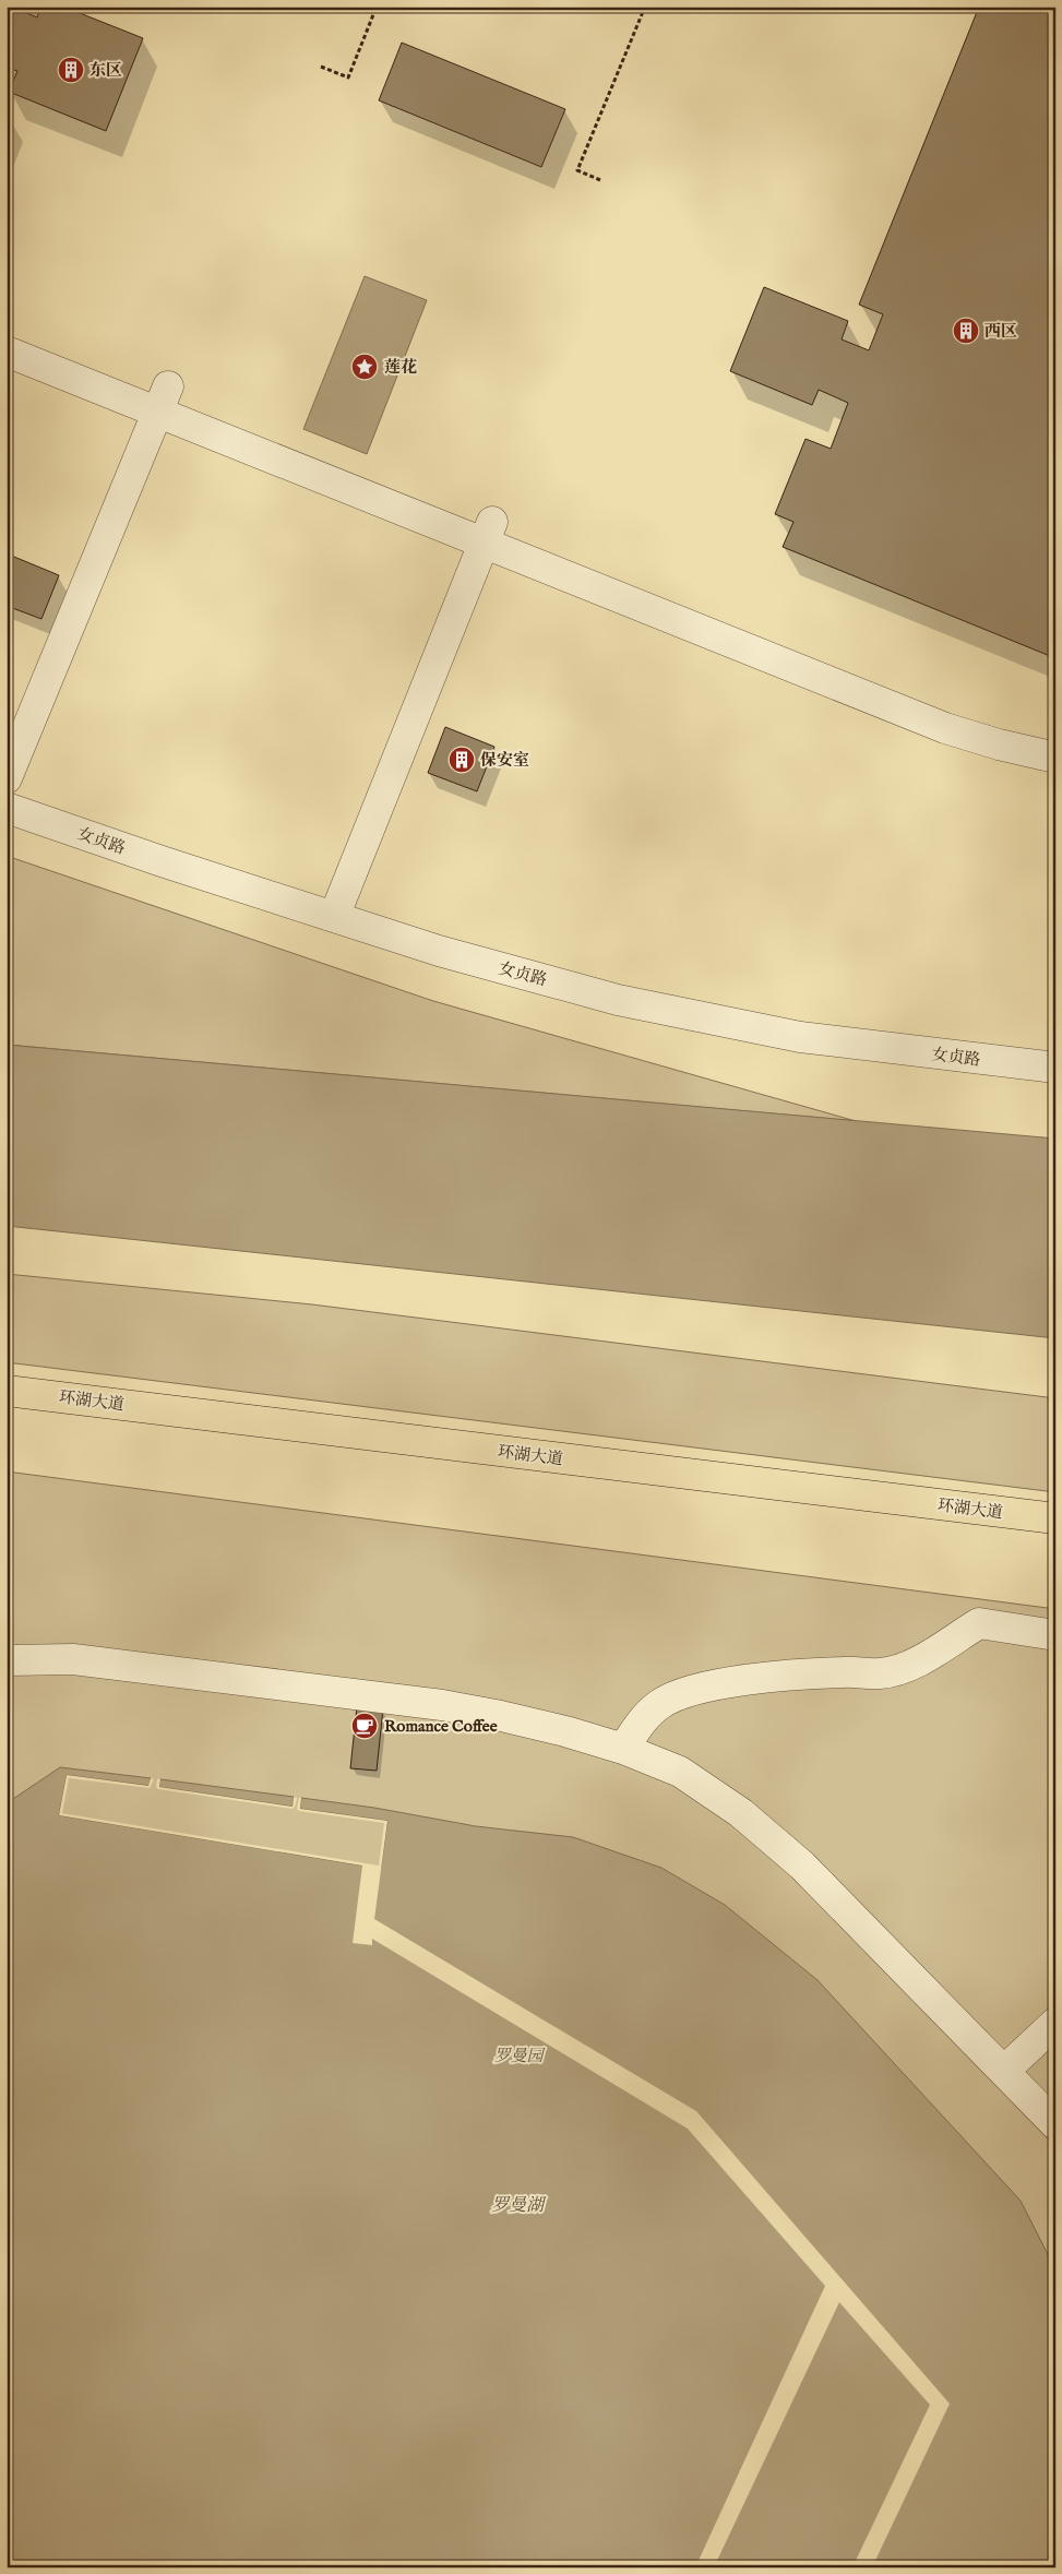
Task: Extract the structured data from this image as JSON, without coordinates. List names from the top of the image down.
{
  "streets": {
    "main road": ["环湖大道"],
    "street": ["女贞路"]
  },
  "water": ["罗曼湖"],
  "parks": ["罗曼园"],
  "places": {
    "building": ["东区", "西区", "保安室"],
    "place": ["莲花"],
    "cafe": ["Romance Coffee"]
  }
}
